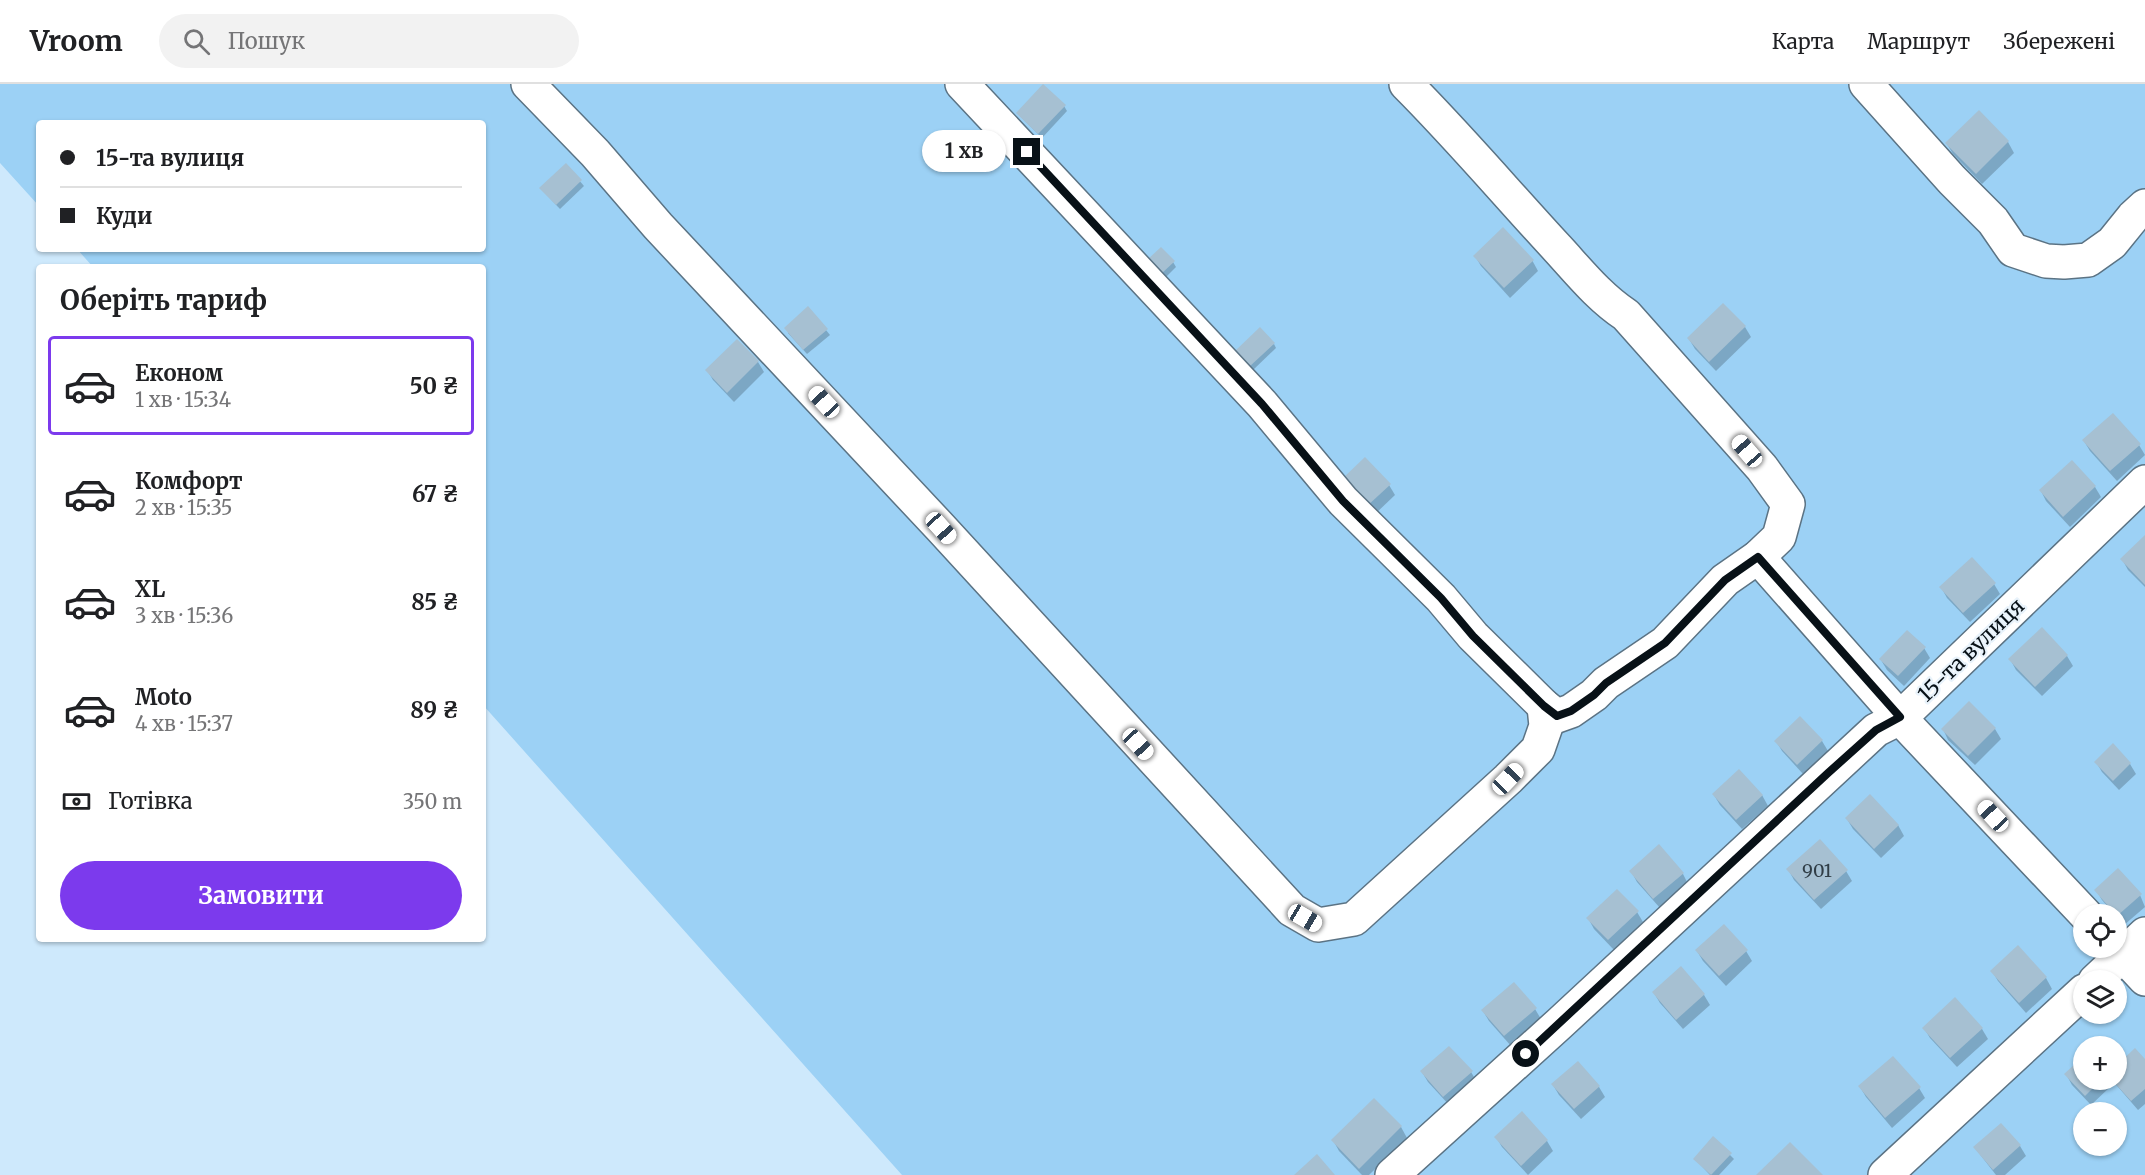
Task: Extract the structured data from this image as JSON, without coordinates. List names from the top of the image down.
{
  "streets": {
    "street": ["15-та вулиця"]
  },
  "house_numbers": ["901"],
  "page": {
    "header": "Vroom",
    "search": "Пошук",
    "nav": ["Карта", "Маршрут", "Збережені"],
    "banner": ["15-та вулиця", "Куди"],
    "bubble": "1 хв",
    "heading": "Оберіть тариф",
    "list": [
      {
        "name": "Економ",
        "note": "1 хв · 15:34",
        "value": "50 ₴"
      },
      {
        "name": "Комфорт",
        "note": "2 хв · 15:35",
        "value": "67 ₴"
      },
      {
        "name": "XL",
        "note": "3 хв · 15:36",
        "value": "85 ₴"
      },
      {
        "name": "Moto",
        "note": "4 хв · 15:37",
        "value": "89 ₴"
      }
    ],
    "pay": ["Готівка", "350 m"],
    "buttons": "Замовити",
    "map_buttons": ["+", "−"]
  }
}
